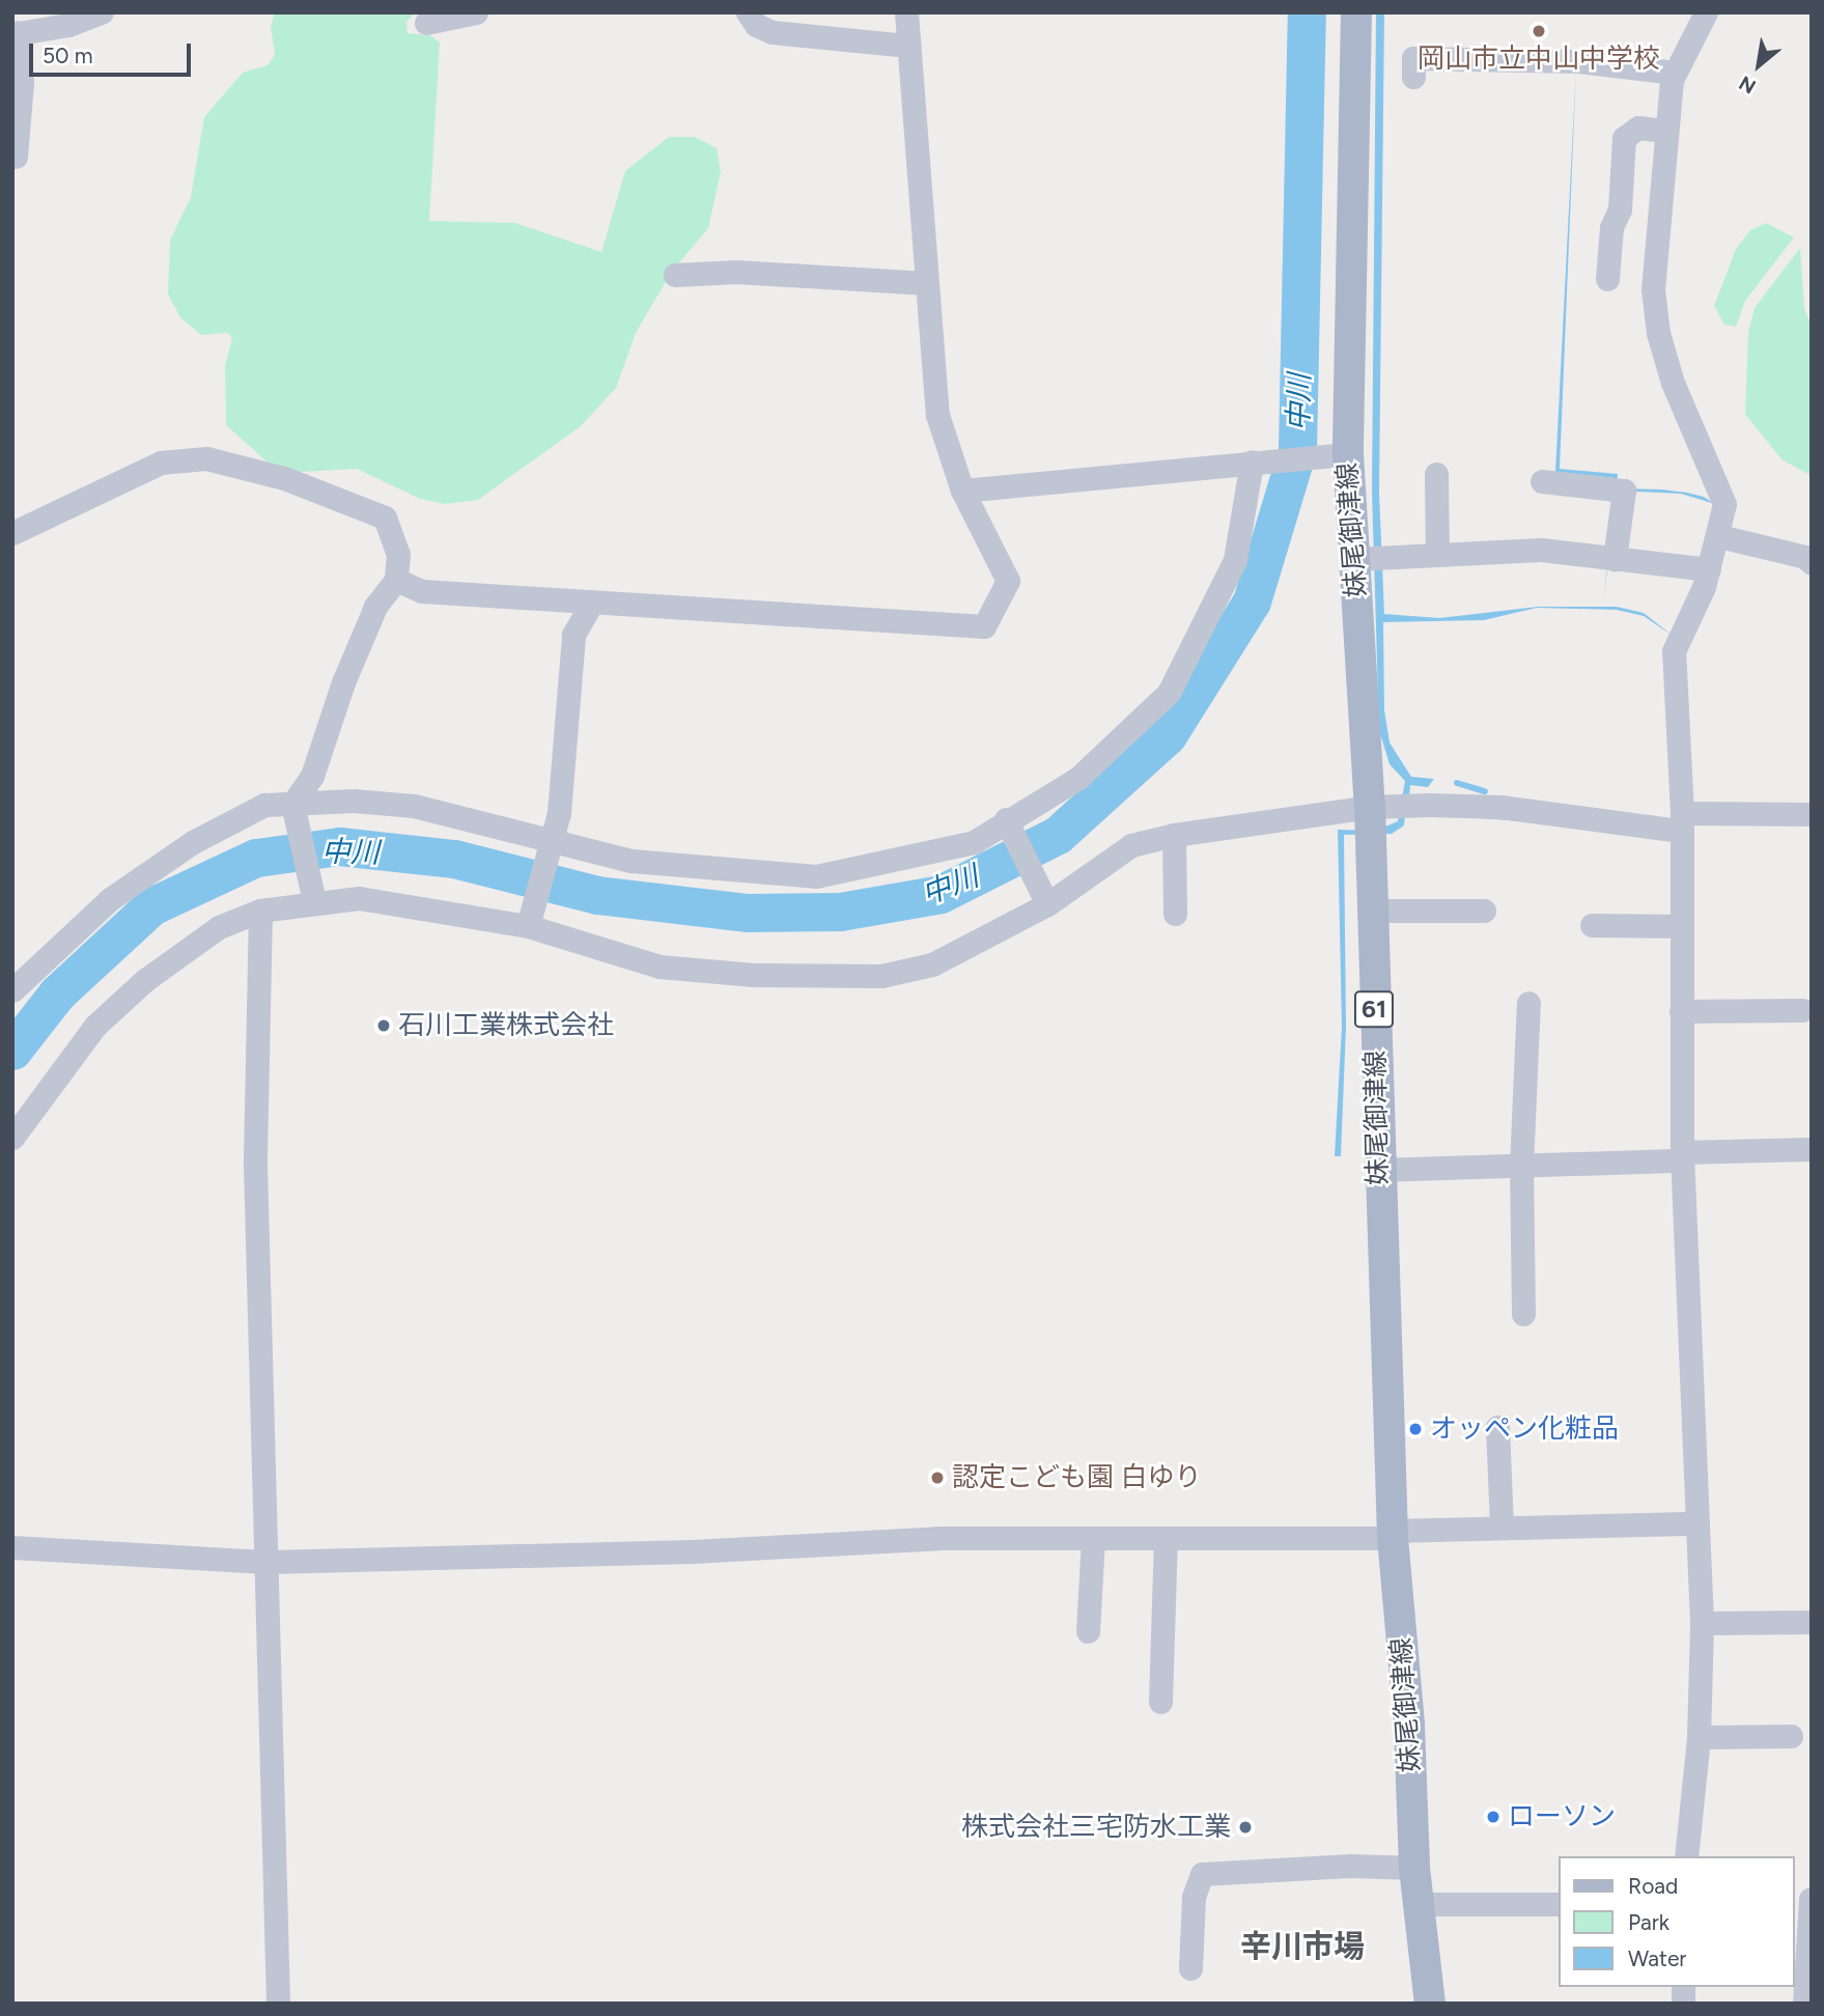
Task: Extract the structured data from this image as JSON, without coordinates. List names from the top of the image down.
{
  "streets": {
    "main road": ["妹尾御津線", "61"]
  },
  "districts": ["辛川市場"],
  "water": ["中川"],
  "places": [
    "岡山市立中山中学校",
    "石川工業株式会社",
    "オッペン化粧品",
    "認定こども園 白ゆり",
    "ローソン",
    "株式会社三宅防水工業"
  ],
  "legend": ["Road", "Park", "Water"],
  "scale_bar": "50 m",
  "north": "bottom left"
}
